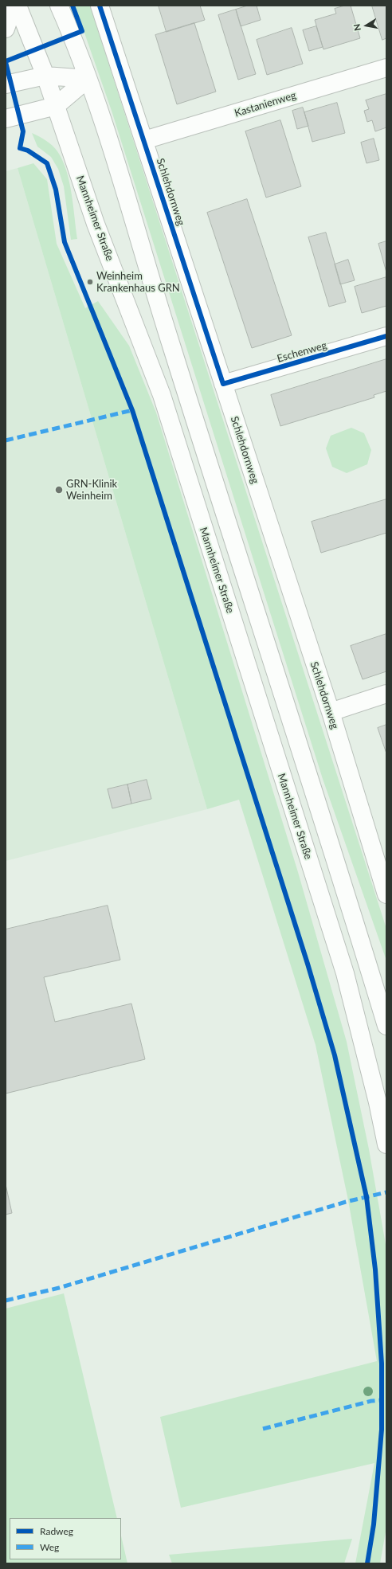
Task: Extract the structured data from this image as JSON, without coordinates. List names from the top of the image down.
{
  "streets": {
    "main road": [
      "Kastanienweg",
      "Schlehdornweg",
      "Mannheimer Straße",
      "Eschenweg"
    ]
  },
  "crossings": [
    ["Kastanienweg", "Schlehdornweg"],
    ["Schlehdornweg", "Eschenweg"]
  ],
  "places": ["Weinheim Krankenhaus GRN", "GRN-Klinik Weinheim"],
  "legend": ["Radweg", "Weg"],
  "north": "left"
}
